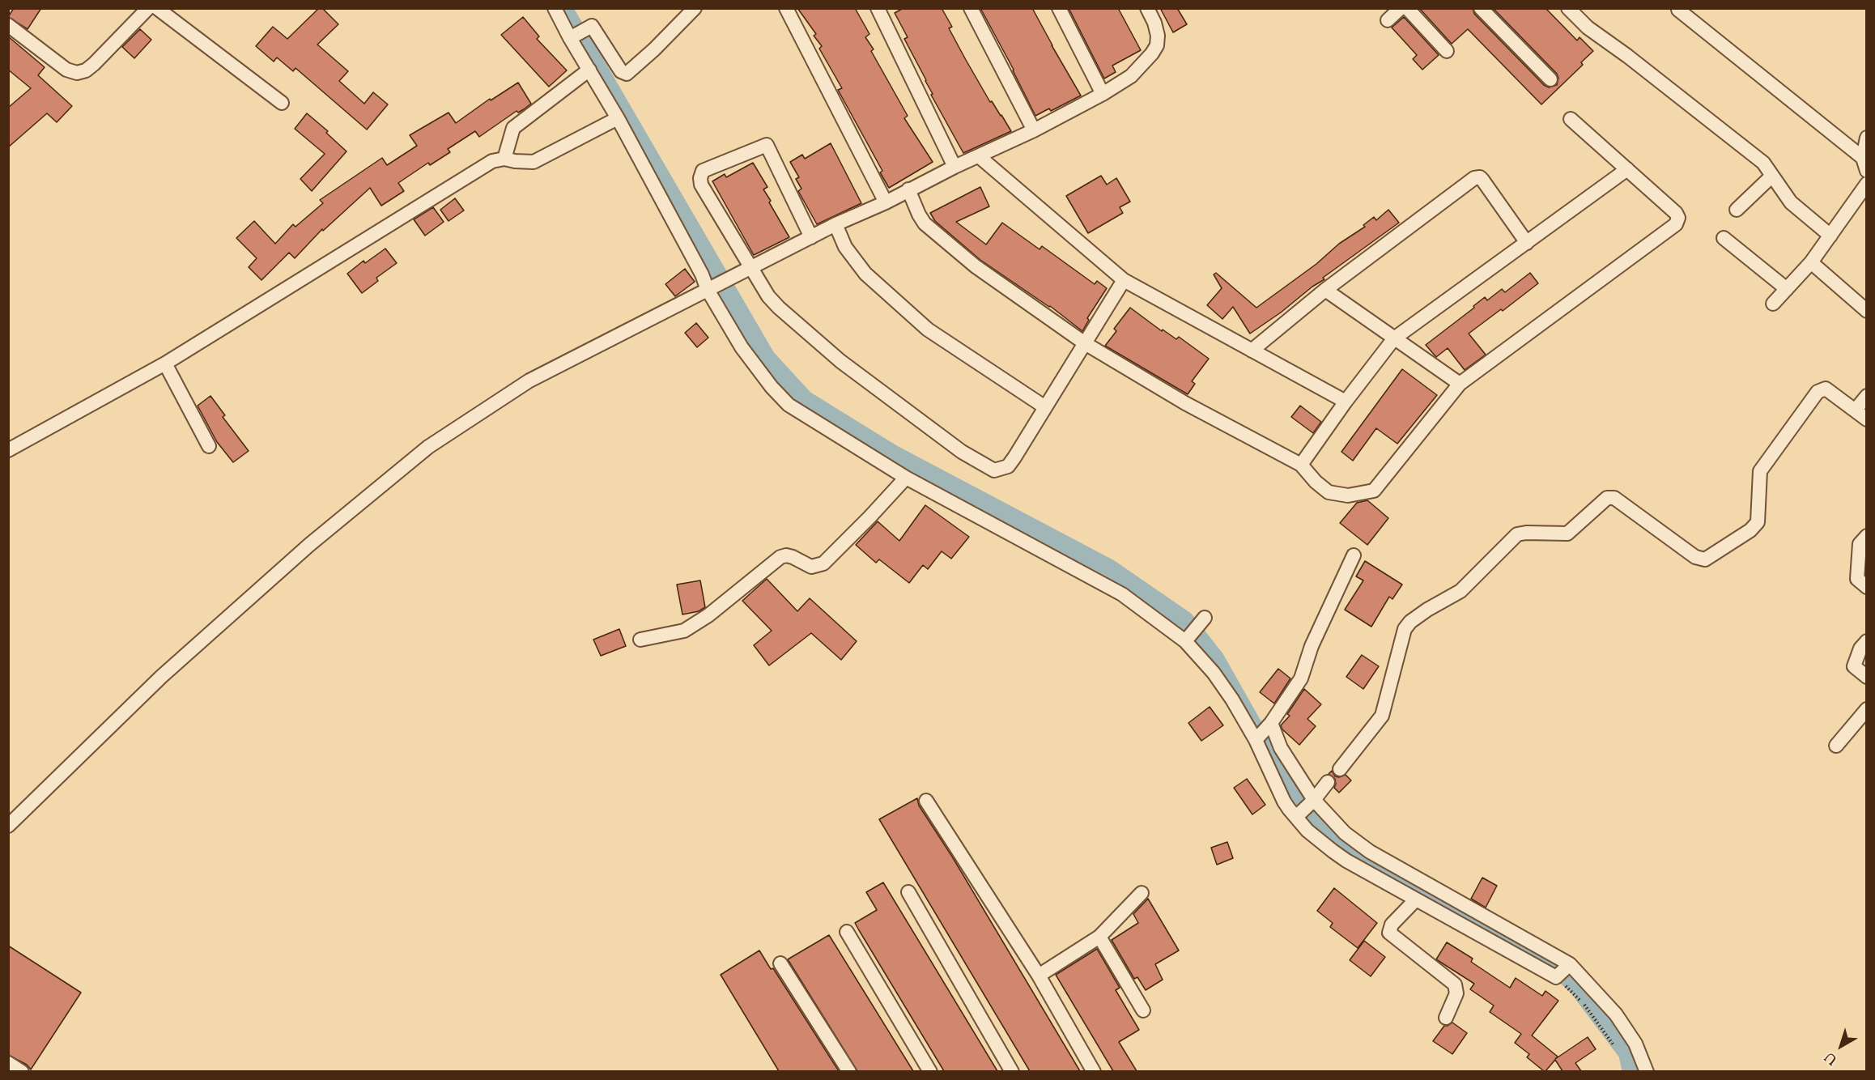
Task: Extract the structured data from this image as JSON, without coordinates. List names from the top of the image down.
{
  "north": "bottom left"
}
